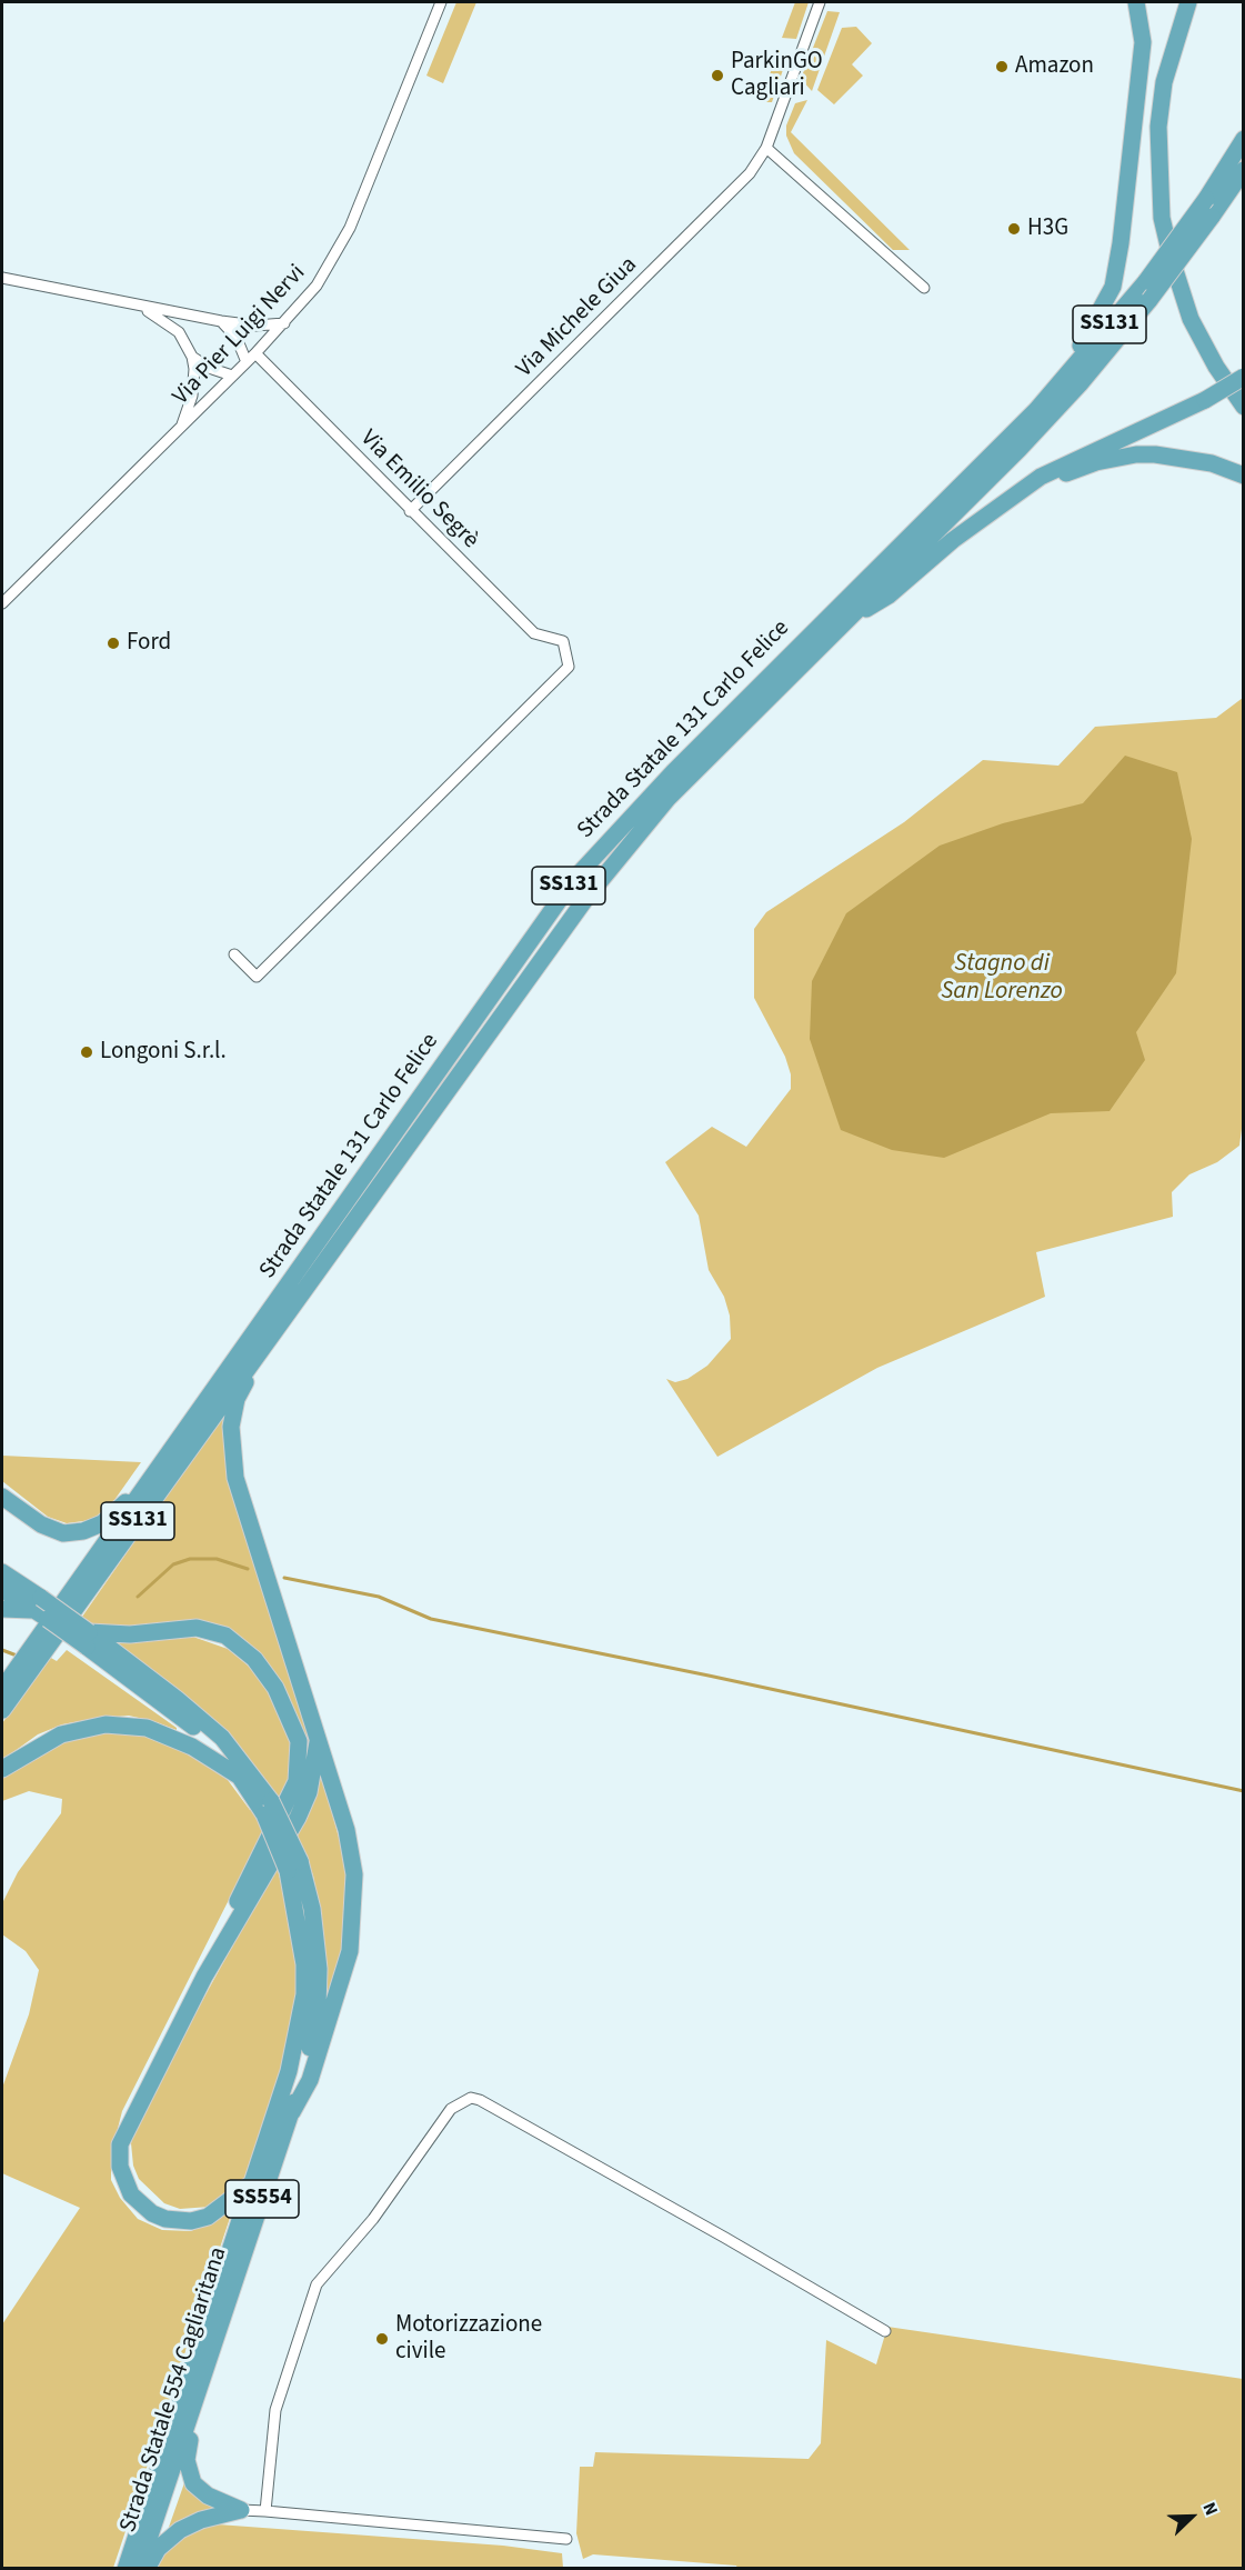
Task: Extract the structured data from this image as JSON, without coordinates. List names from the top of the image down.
{
  "streets": {
    "highway": [
      "SS131",
      "Strada Statale 131 Carlo Felice",
      "SS554",
      "Strada Statale 554 Cagliaritana"
    ],
    "street": ["Via Michele Giua", "Via Pier Luigi Nervi", "Via Emilio Segrè"]
  },
  "crossings": [
    ["Via Michele Giua", "Via Emilio Segrè"],
    ["Via Pier Luigi Nervi", "Via Emilio Segrè"]
  ],
  "water": ["Stagno di San Lorenzo"],
  "places": [
    "Amazon",
    "ParkinGO Cagliari",
    "H3G",
    "Ford",
    "Longoni S.r.l.",
    "Motorizzazione civile"
  ],
  "north": "top right"
}
